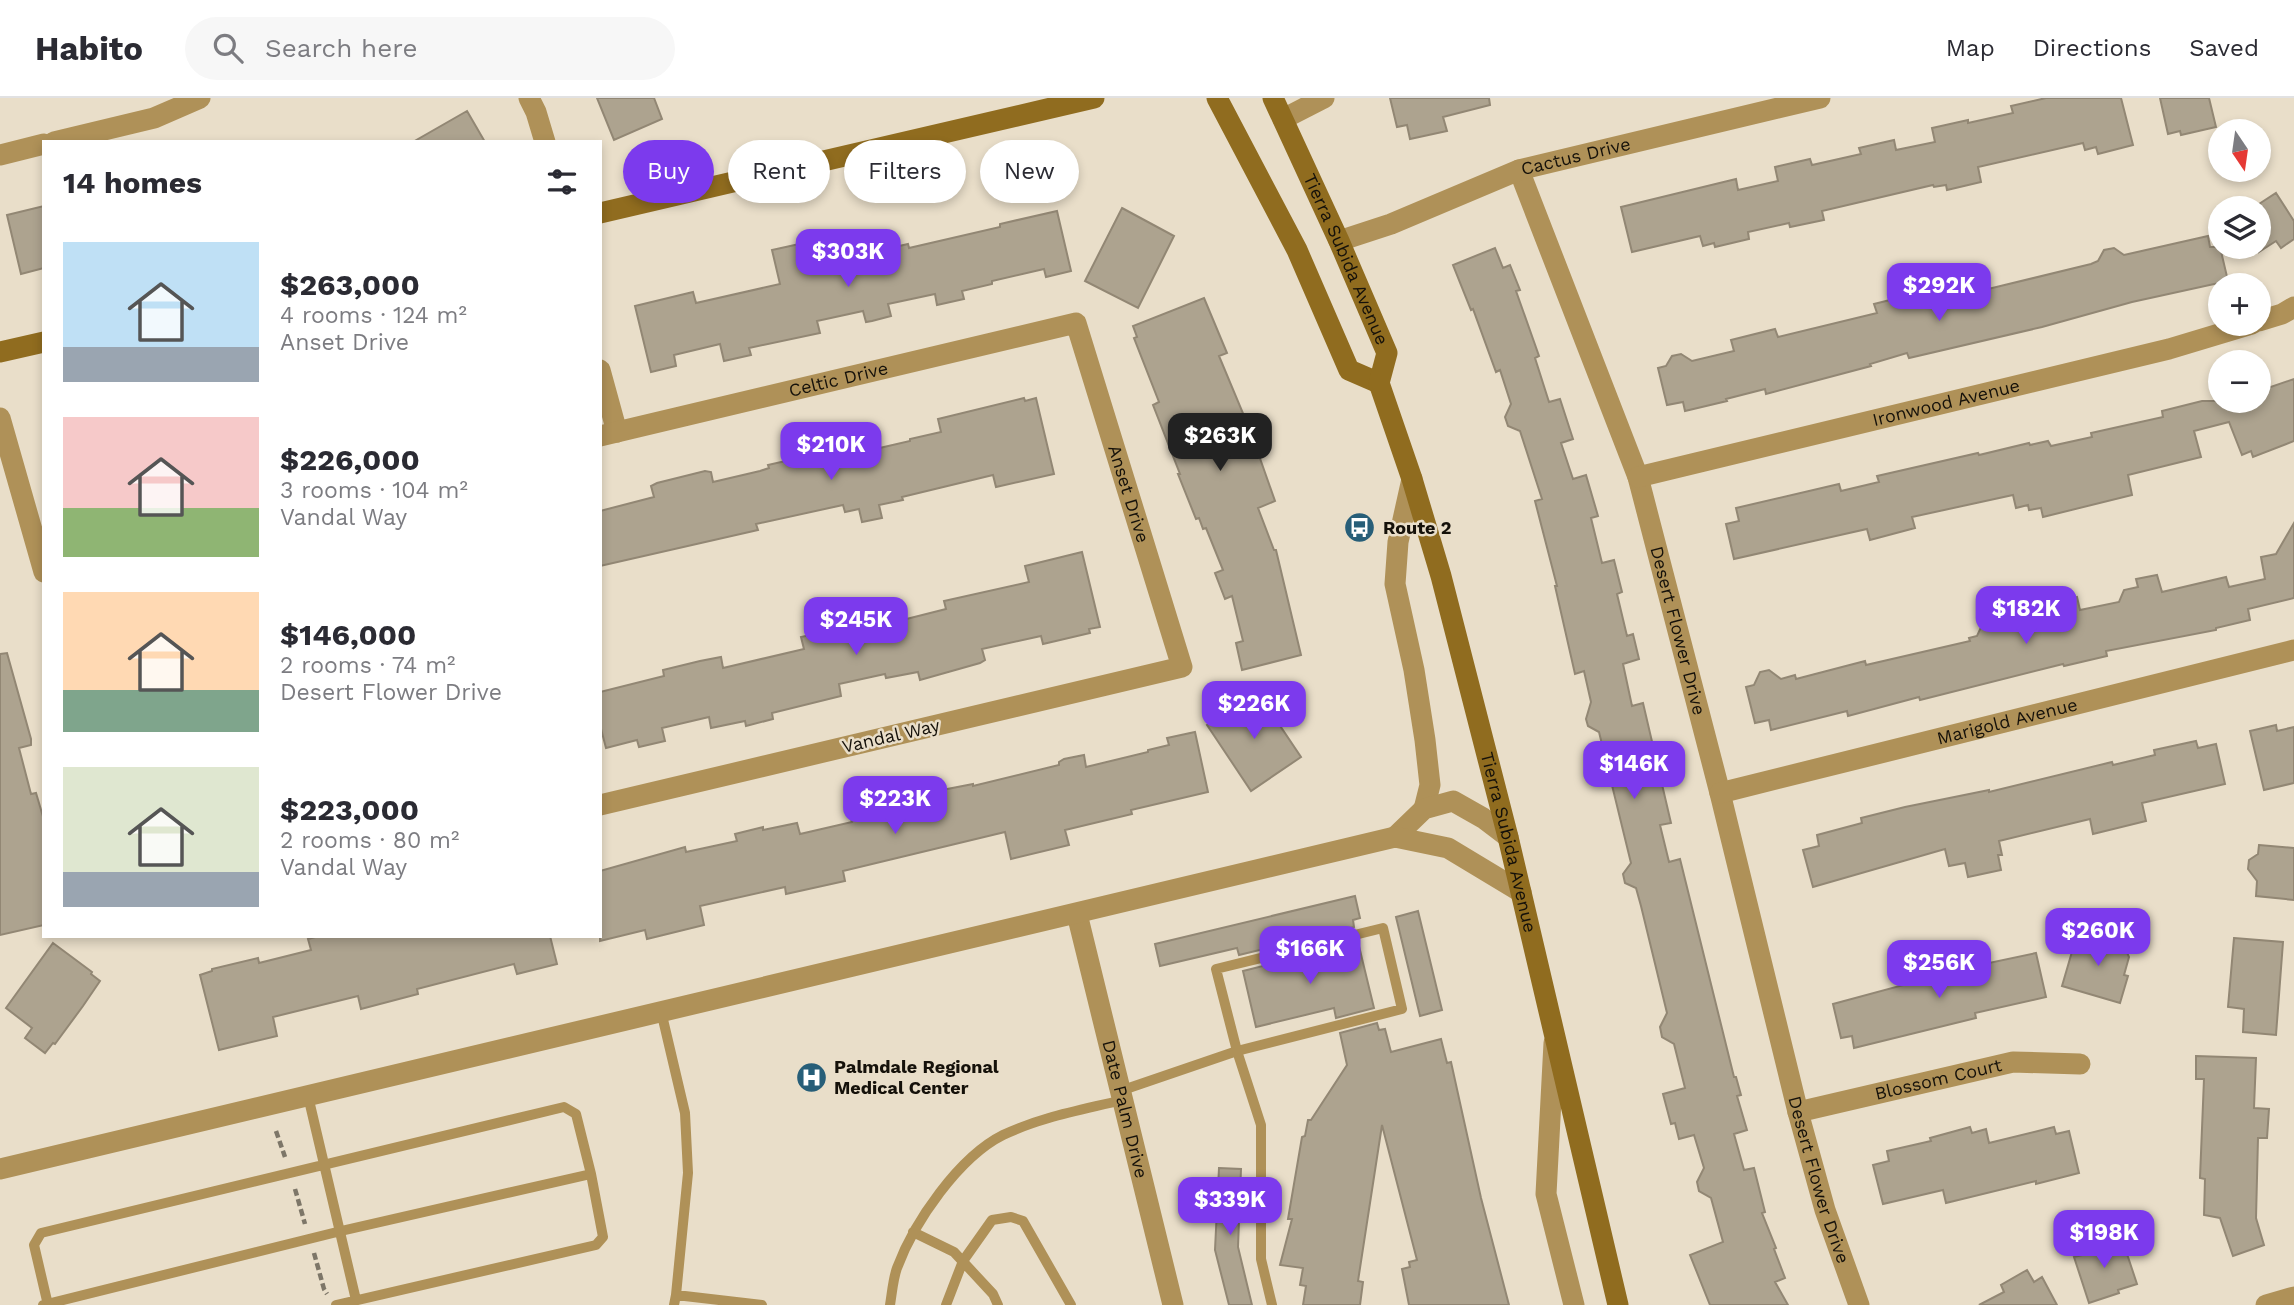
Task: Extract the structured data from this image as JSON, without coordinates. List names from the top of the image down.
{
  "streets": {
    "main road": ["Tierra Subida Avenue"],
    "street": [
      "Cactus Drive",
      "Celtic Drive",
      "Ironwood Avenue",
      "Anset Drive",
      "Desert Flower Drive",
      "Marigold Avenue",
      "Vandal Way",
      "Blossom Court",
      "Date Palm Drive"
    ]
  },
  "crossings": [
    ["Cactus Drive", "Tierra Subida Avenue"],
    ["Cactus Drive", "Desert Flower Drive"],
    ["Celtic Drive", "Anset Drive"],
    ["Ironwood Avenue", "Desert Flower Drive"],
    ["Anset Drive", "Vandal Way"],
    ["Desert Flower Drive", "Marigold Avenue"],
    ["Desert Flower Drive", "Blossom Court"]
  ],
  "places": {
    "bus stop": ["Route 2"],
    "hospital": ["Palmdale Regional Medical Center"]
  },
  "north": "bottom",
  "page": {
    "header": "Habito",
    "search": "Search here",
    "nav": ["Map", "Directions", "Saved"],
    "map_buttons": ["+", "−"],
    "chip": [
      "Buy",
      "Rent",
      "Filters",
      "New"
    ],
    "heading": "14 homes",
    "list": [
      {
        "name": "$263,000",
        "note": "4 rooms · 124 m² · Anset Drive"
      },
      {
        "name": "$226,000",
        "note": "3 rooms · 104 m² · Vandal Way"
      },
      {
        "name": "$146,000",
        "note": "2 rooms · 74 m² · Desert Flower Drive"
      },
      {
        "name": "$223,000",
        "note": "2 rooms · 80 m² · Vandal Way"
      }
    ],
    "price": [
      "$303K",
      "$292K",
      "$263K",
      "$210K",
      "$182K",
      "$245K",
      "$226K",
      "$146K",
      "$223K",
      "$260K",
      "$166K",
      "$256K",
      "$339K",
      "$198K"
    ]
  }
}
